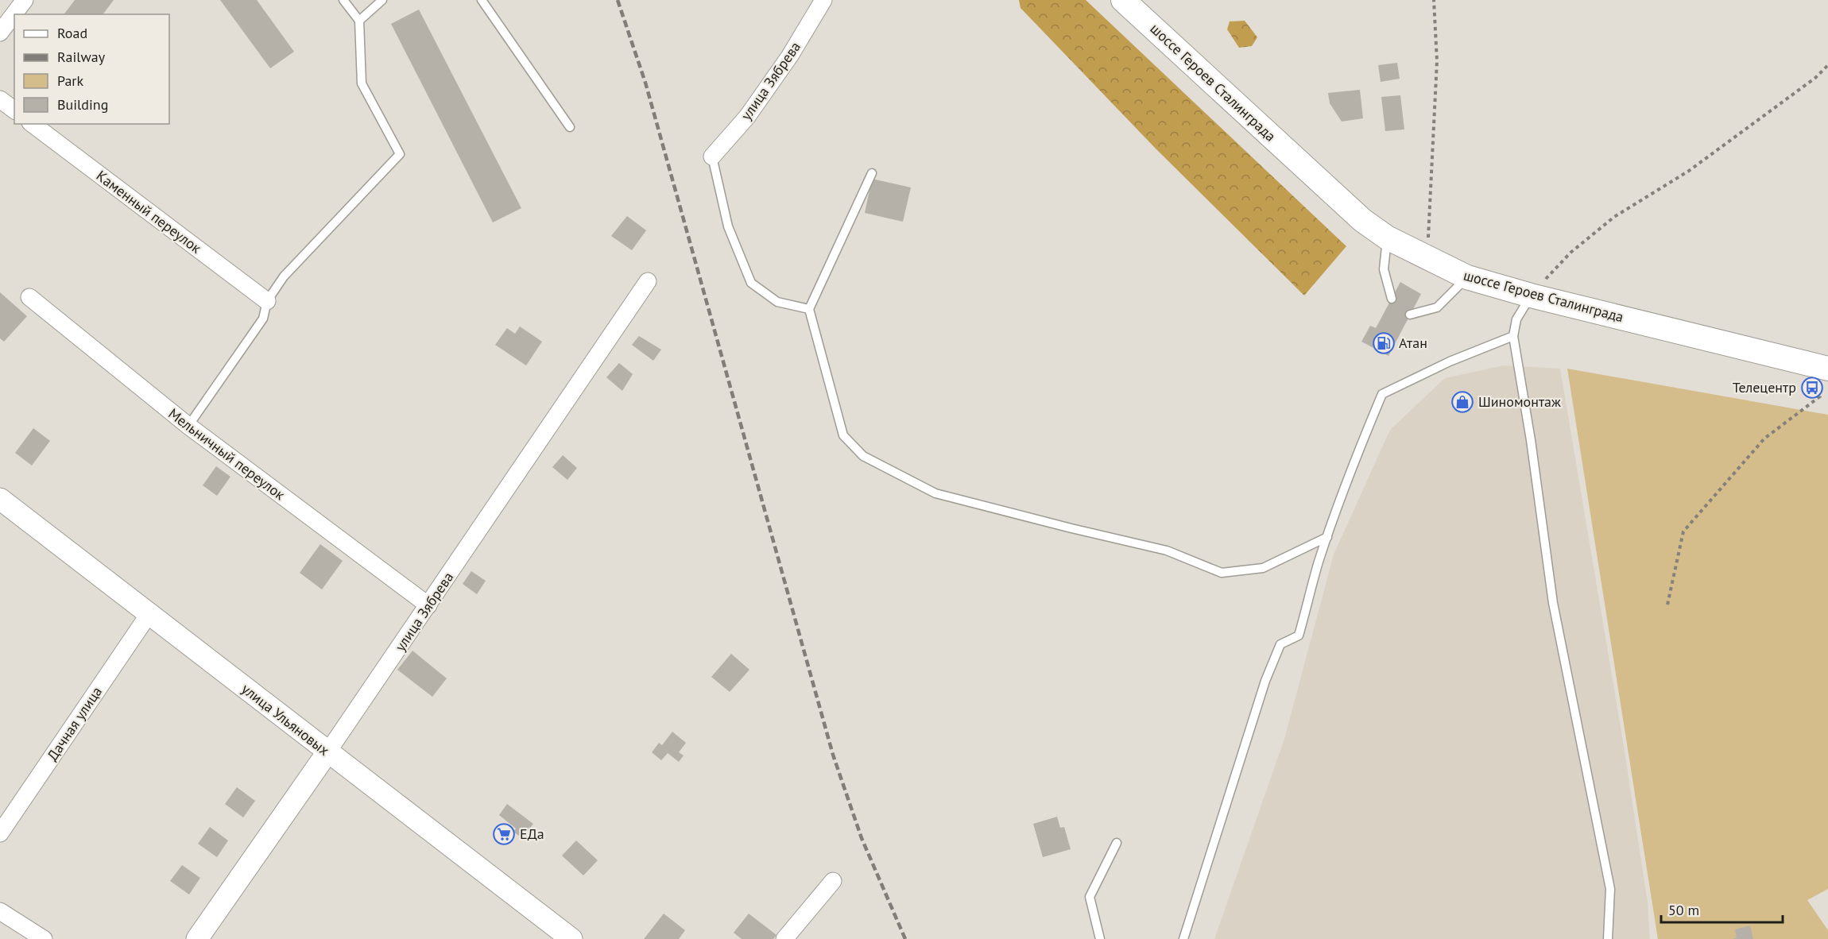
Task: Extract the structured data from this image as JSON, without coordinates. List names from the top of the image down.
{
  "streets": {
    "main road": ["шоссе Героев Сталинграда"],
    "street": [
      "улица Зябрева",
      "Каменный переулок",
      "Мельничный переулок",
      "улица Ульяновых",
      "Дачная улица"
    ]
  },
  "crossings": [
    ["улица Зябрева", "Мельничный переулок"],
    ["улица Зябрева", "улица Ульяновых"],
    ["улица Ульяновых", "Дачная улица"]
  ],
  "places": {
    "fuel station": ["Атан"],
    "bus stop": ["Телецентр"],
    "shop": ["Шиномонтаж"],
    "supermarket": ["ЕДа"]
  },
  "legend": [
    "Road",
    "Railway",
    "Park",
    "Building"
  ],
  "scale_bar": "50 m"
}
